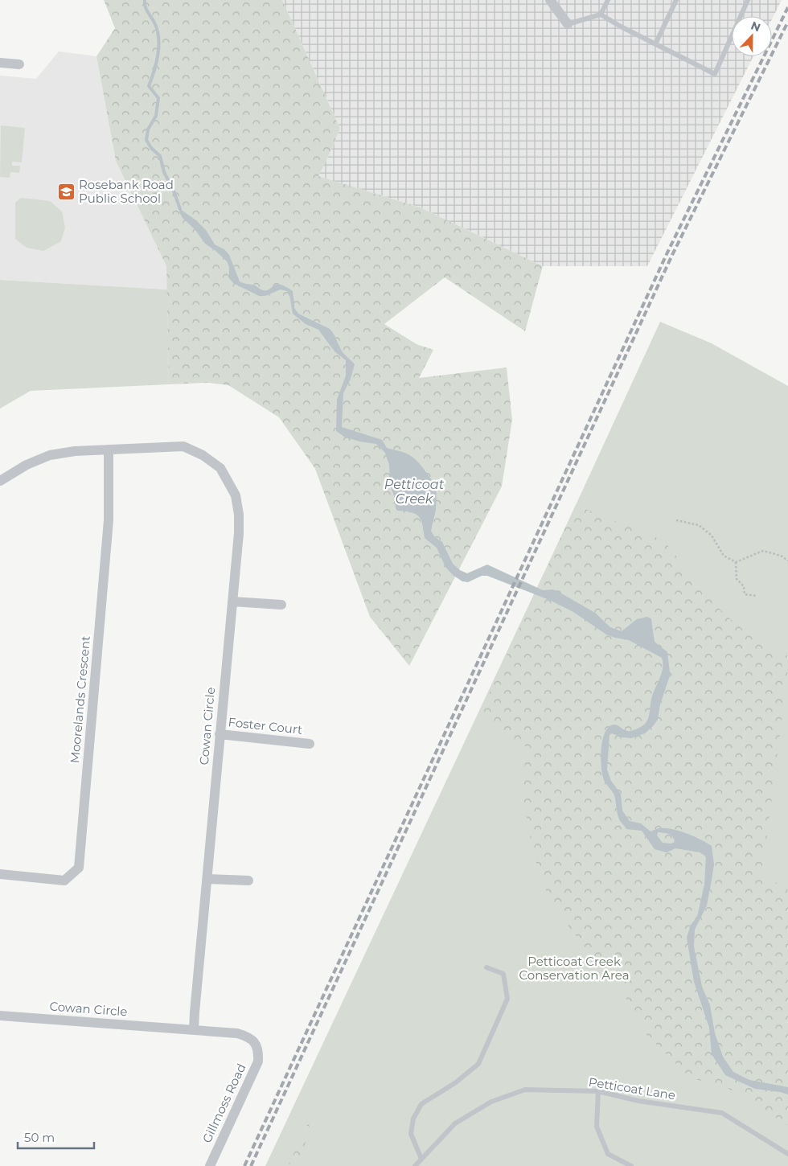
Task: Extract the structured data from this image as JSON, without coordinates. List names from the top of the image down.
{
  "streets": {
    "street": [
      "Moorelands Crescent",
      "Cowan Circle",
      "Foster Court",
      "Gillmoss Road"
    ],
    "lane": ["Petticoat Lane"]
  },
  "crossings": [
    ["Moorelands Crescent", "Cowan Circle"],
    ["Cowan Circle", "Foster Court"],
    ["Cowan Circle", "Gillmoss Road"]
  ],
  "water": ["Petticoat Creek"],
  "parks": ["Petticoat Creek Conservation Area"],
  "places": {
    "school or university": ["Rosebank Road Public School"]
  },
  "scale_bar": "50 m",
  "north": "top"
}
